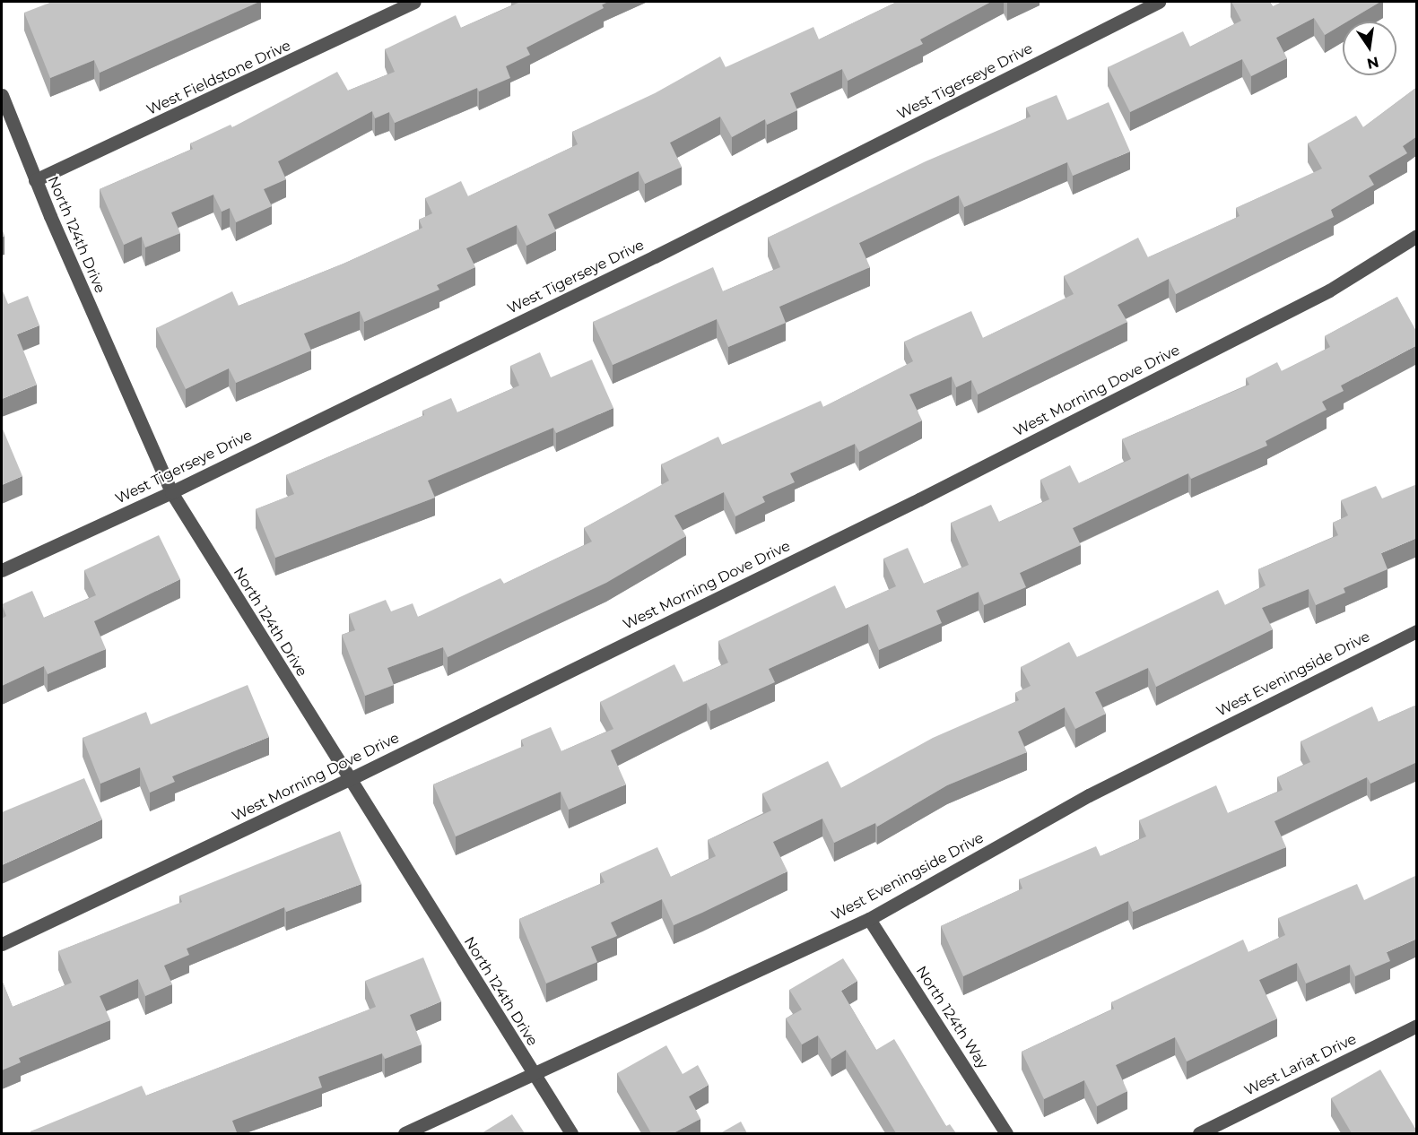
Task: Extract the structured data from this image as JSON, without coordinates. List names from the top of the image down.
{
  "streets": {
    "street": [
      "West Fieldstone Drive",
      "West Tigerseye Drive",
      "North 124th Drive",
      "West Morning Dove Drive",
      "West Eveningside Drive",
      "North 124th Way",
      "West Lariat Drive"
    ]
  },
  "crossings": [
    ["West Fieldstone Drive", "North 124th Drive"],
    ["West Tigerseye Drive", "North 124th Drive"],
    ["North 124th Drive", "West Morning Dove Drive"],
    ["North 124th Drive", "West Eveningside Drive"],
    ["West Eveningside Drive", "North 124th Way"]
  ],
  "north": "bottom"
}
